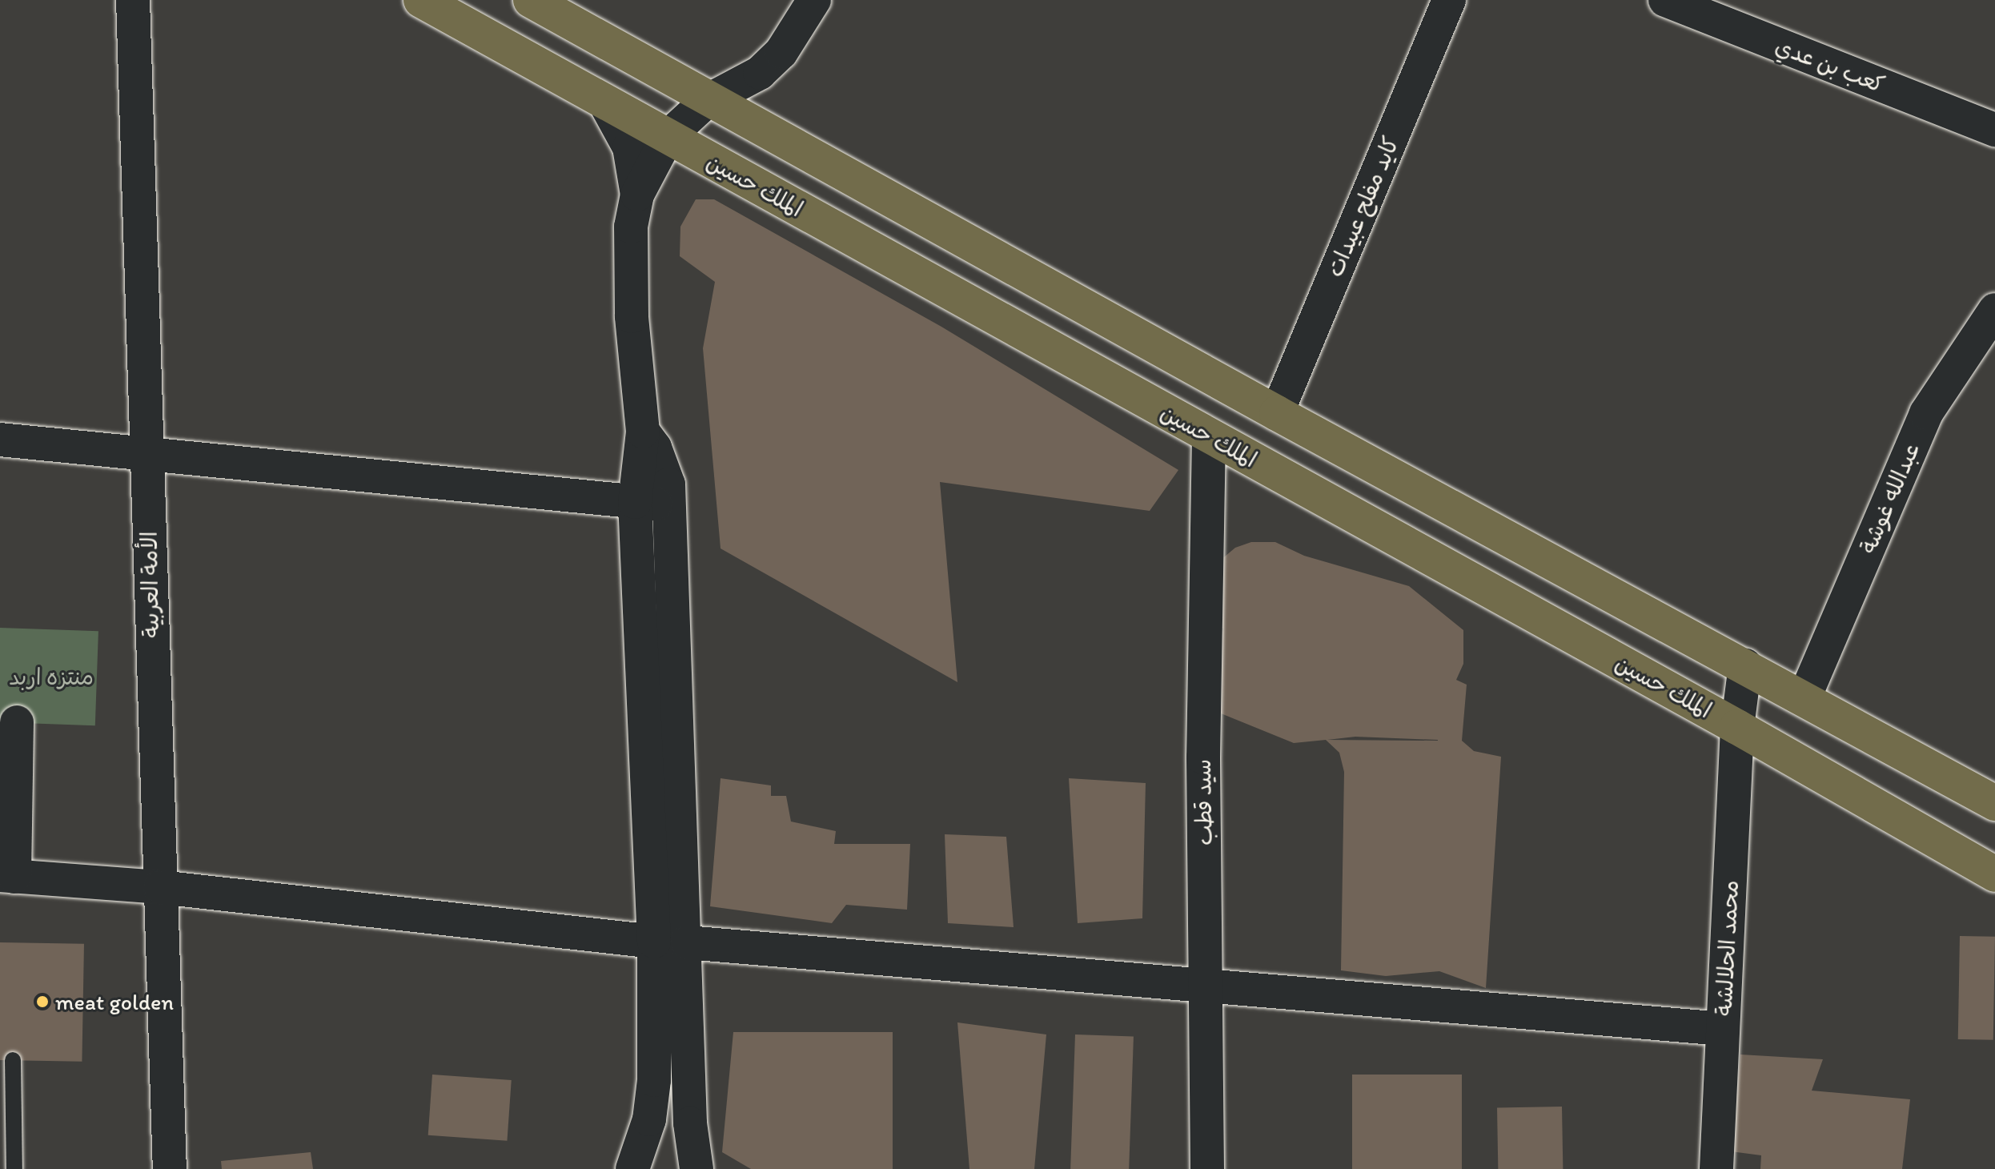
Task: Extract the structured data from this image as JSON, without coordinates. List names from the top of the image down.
{
  "streets": {
    "highway": ["الملك حسين"],
    "street": [
      "كعب بن عدي",
      "كايد مفلح عبيدات",
      "عبدالله غوشة",
      "الأمة العربية",
      "سيد قطب",
      "محمد الحلالشة"
    ]
  },
  "crossings": [
    ["الملك حسين", "سيد قطب"],
    ["الملك حسين", "محمد الحلالشة"]
  ],
  "parks": ["منتزه اربد"],
  "places": ["meat golden"]
}
